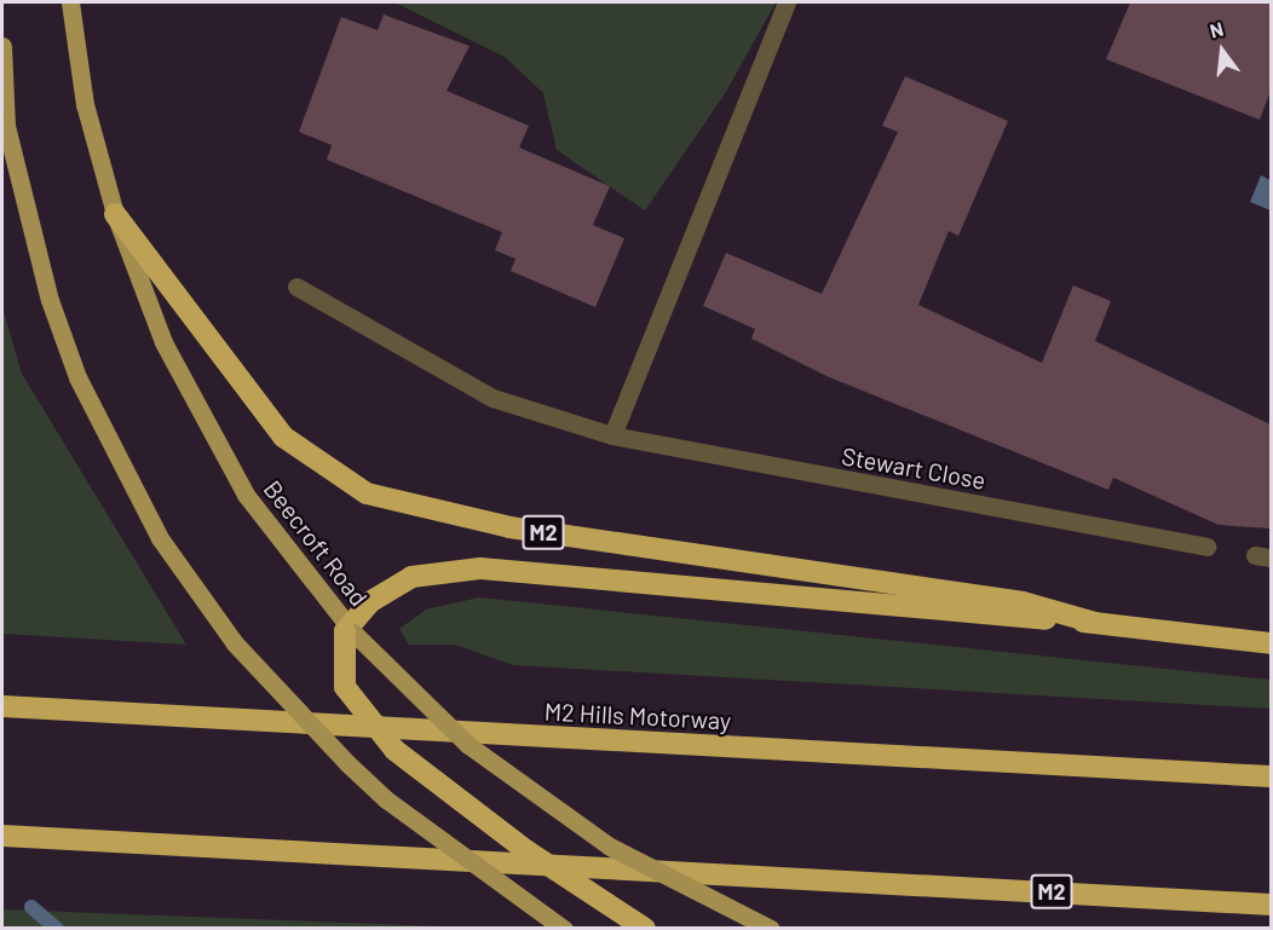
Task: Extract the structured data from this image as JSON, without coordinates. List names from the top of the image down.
{
  "streets": {
    "highway": ["M2", "M2 Hills Motorway"],
    "main road": ["Beecroft Road"],
    "street": ["Stewart Close"]
  },
  "crossings": [
    ["M2", "Beecroft Road"]
  ],
  "north": "top"
}
